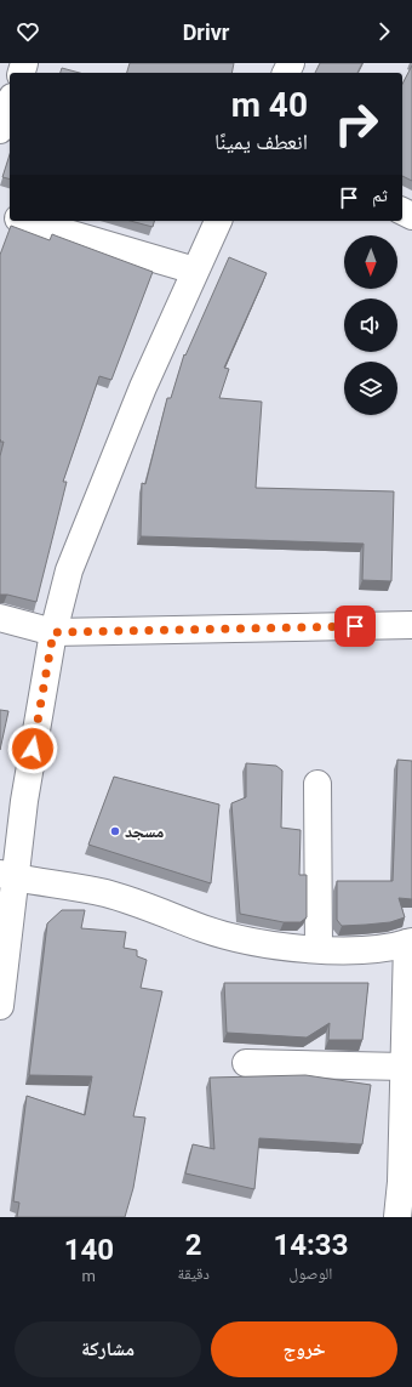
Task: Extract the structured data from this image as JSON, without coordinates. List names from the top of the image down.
{
  "places": ["مسجد"],
  "north": "bottom",
  "page": {
    "header": "Drivr",
    "turn": ["40 m", "انعطف يمينًا"],
    "then": "ثم",
    "eta": [
      "14:33",
      "الوصول",
      "2",
      "دقيقة",
      "140",
      "m"
    ],
    "buttons": ["خروج", "مشاركة"]
  }
}
